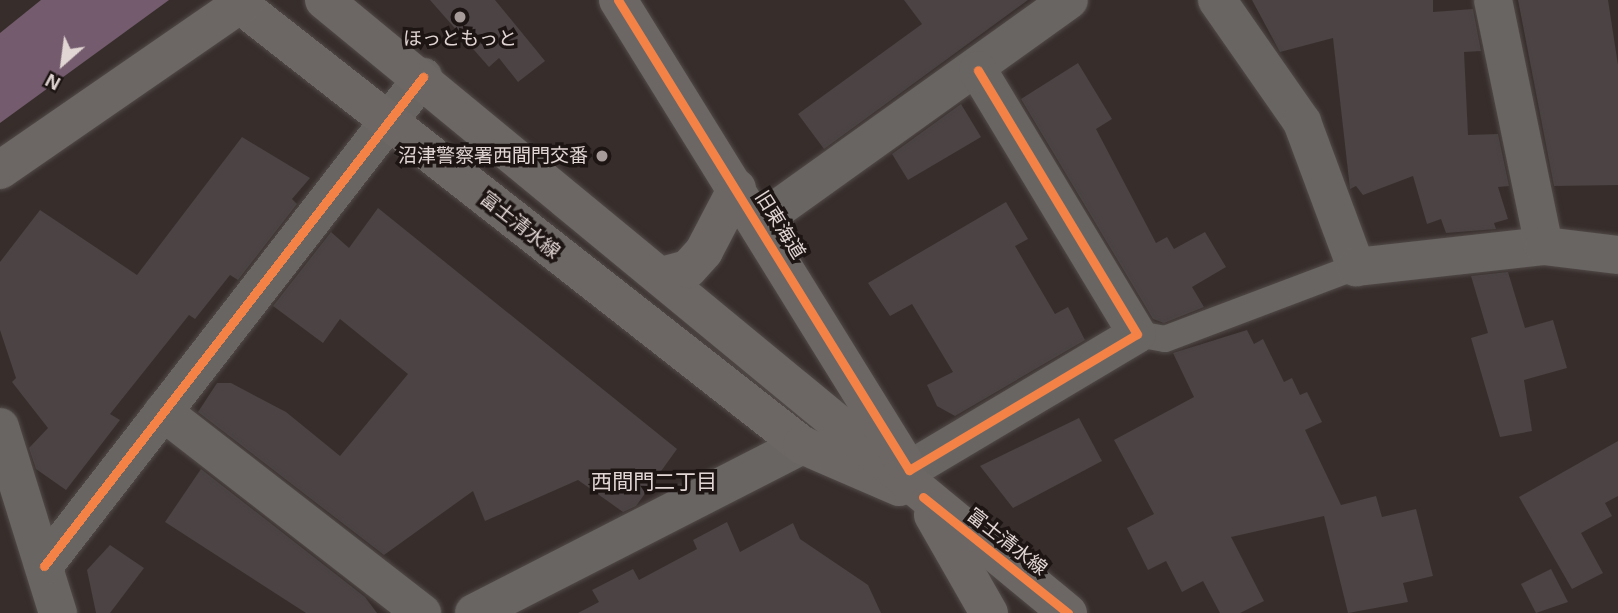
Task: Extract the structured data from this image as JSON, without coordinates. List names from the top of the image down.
{
  "streets": {
    "main road": ["富士清水線", "旧東海道"]
  },
  "crossings": [
    ["富士清水線", "旧東海道"]
  ],
  "districts": ["西間門二丁目"],
  "places": ["ほっともっと", "沼津警察署西間門交番"],
  "north": "bottom left"
}
